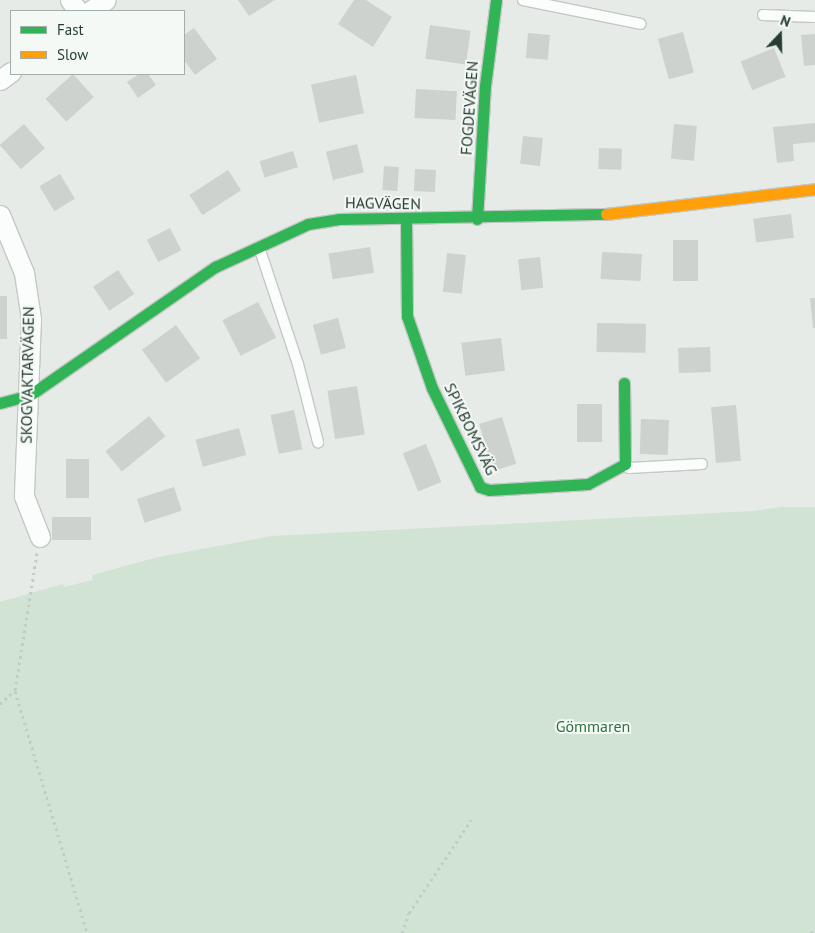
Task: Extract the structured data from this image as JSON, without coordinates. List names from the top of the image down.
{
  "streets": {
    "street": [
      "FOGDEVÄGEN",
      "HAGVÄGEN",
      "SKOGVAKTARVÄGEN",
      "SPIKBOMSVÄG"
    ]
  },
  "crossings": [
    ["FOGDEVÄGEN", "HAGVÄGEN"],
    ["HAGVÄGEN", "SKOGVAKTARVÄGEN"],
    ["HAGVÄGEN", "SPIKBOMSVÄG"]
  ],
  "parks": ["Gömmaren"],
  "legend": ["Fast", "Slow"],
  "north": "top"
}
